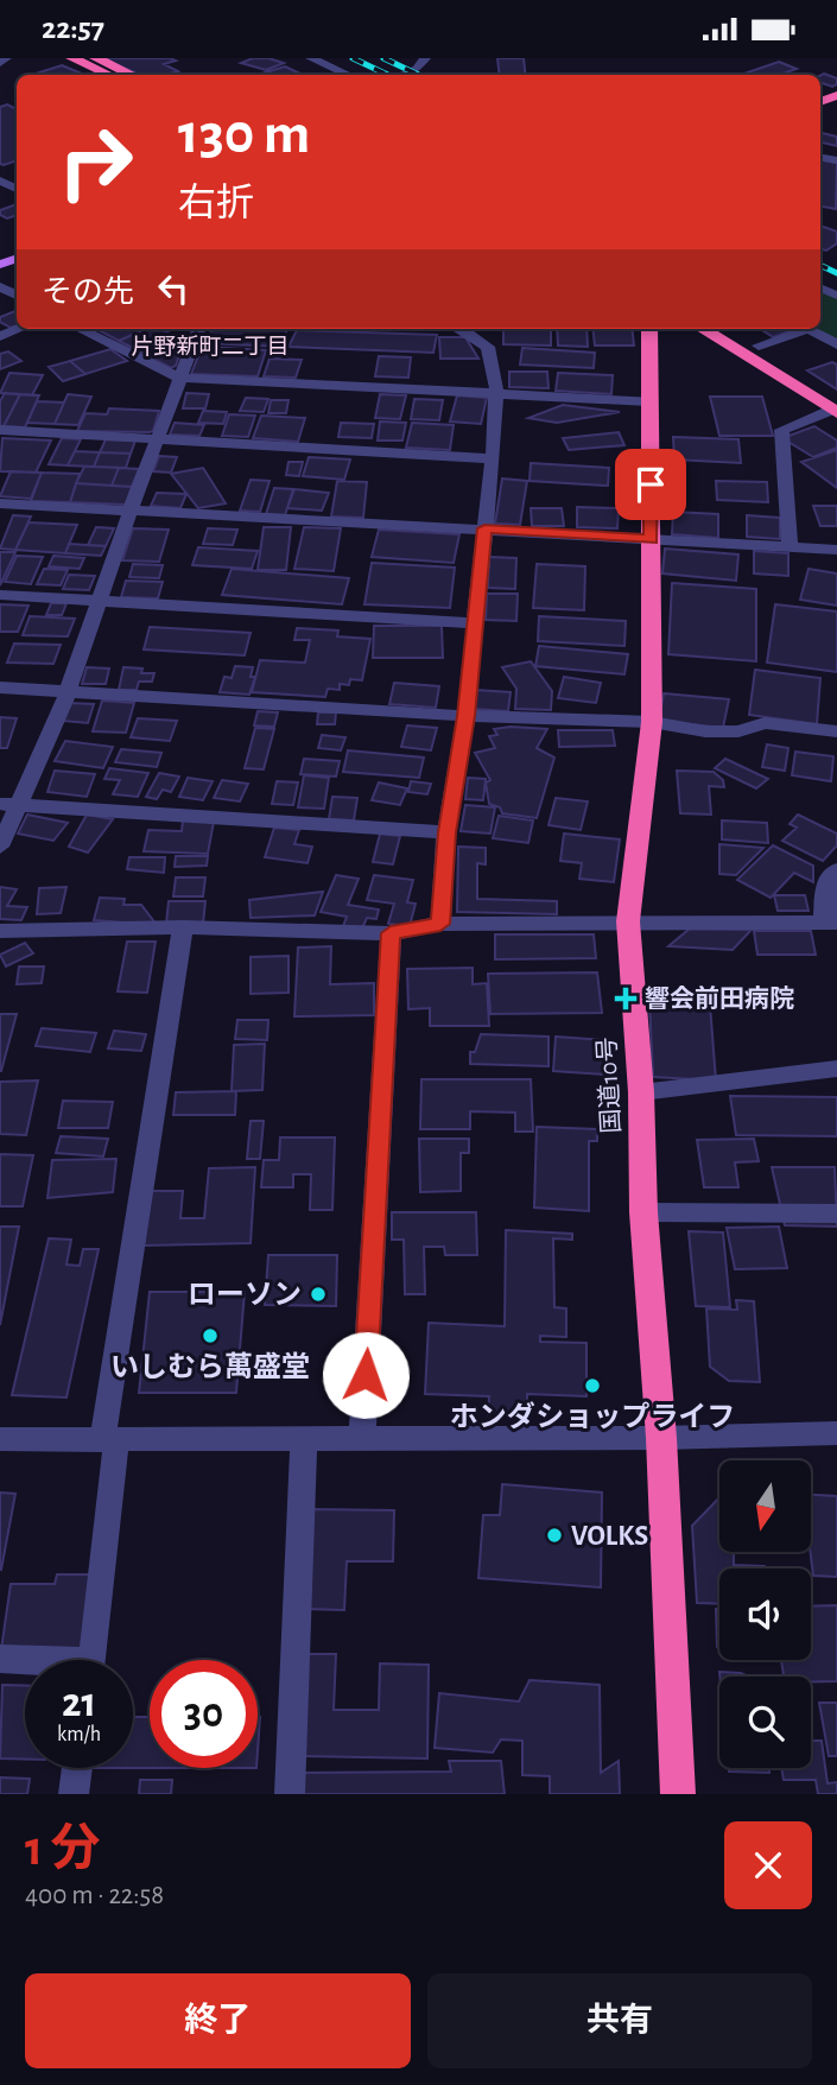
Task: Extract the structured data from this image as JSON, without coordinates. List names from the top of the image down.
{
  "streets": {
    "highway": ["国道10号"]
  },
  "districts": ["片野新町二丁目"],
  "places": {
    "health": ["響会前田病院"],
    "other": [
      "ローソン",
      "いしむら萬盛堂",
      "ホンダショップライフ",
      "VOLKS"
    ]
  },
  "north": "bottom",
  "page": {
    "status": "22:57",
    "turn": ["130 m", "右折"],
    "then": "その先",
    "speed": "21 km/h",
    "limit": "30",
    "heading": ["1 分", "400 m · 22:58"],
    "buttons": ["終了", "共有"]
  }
}
